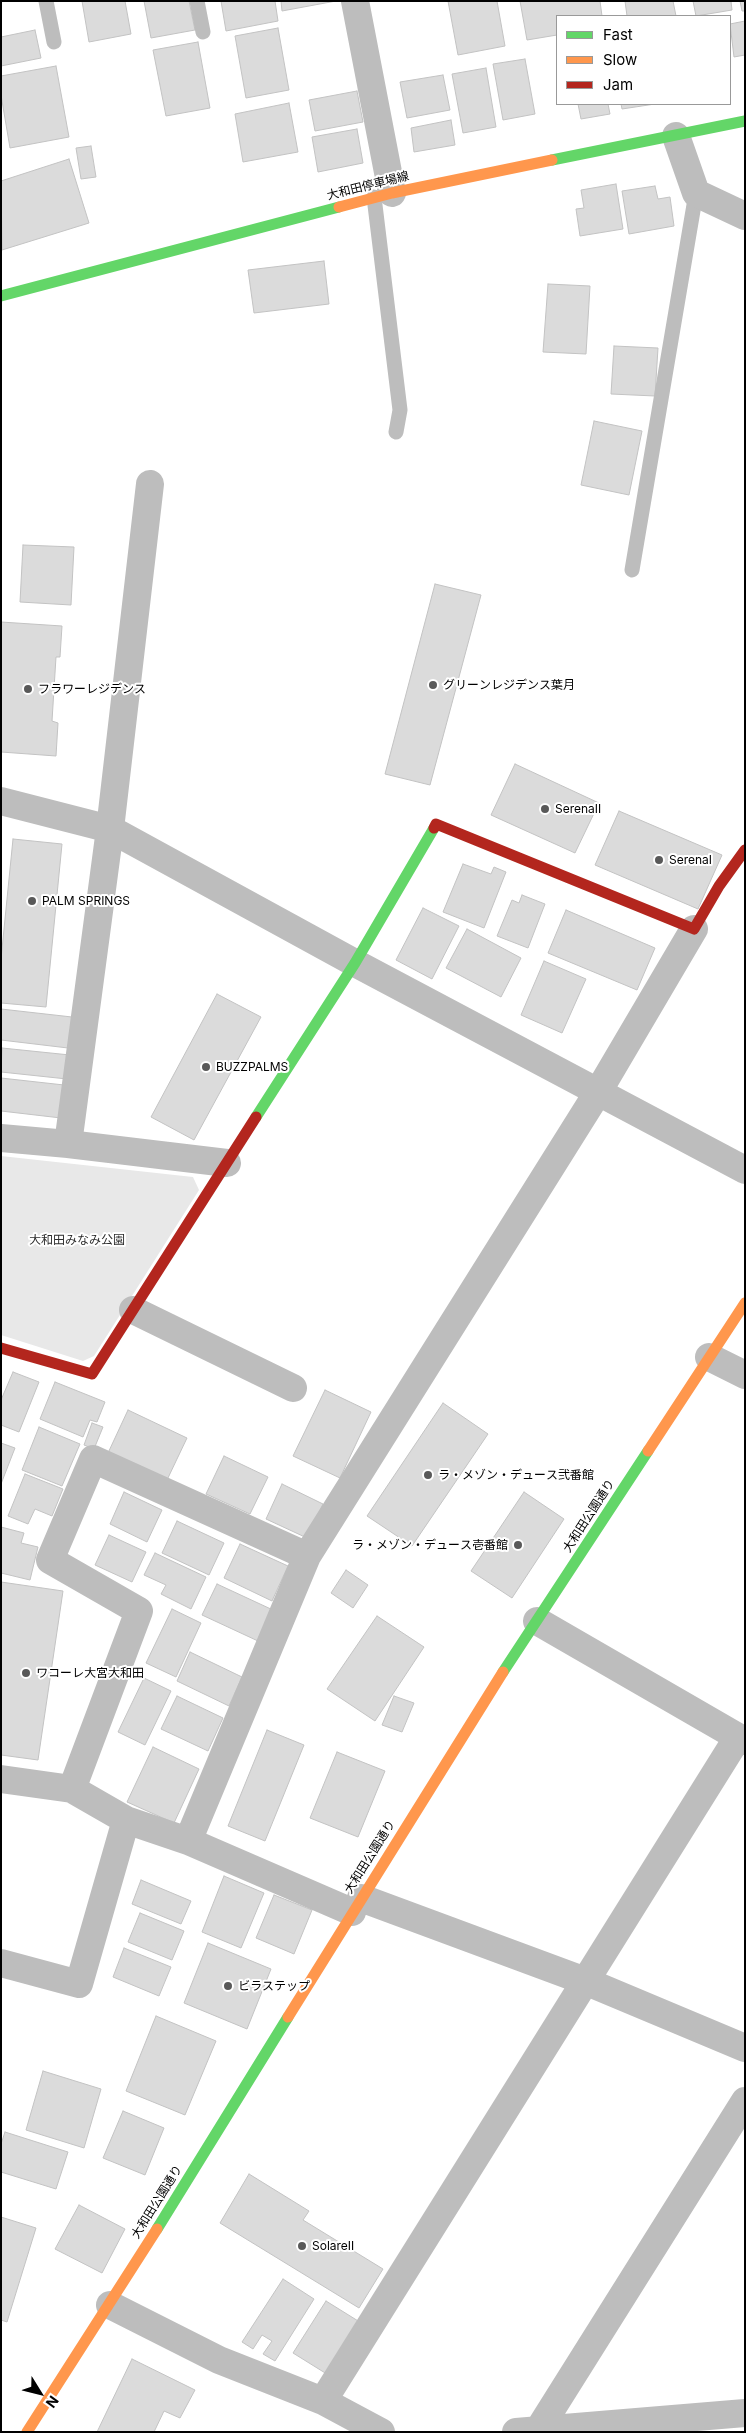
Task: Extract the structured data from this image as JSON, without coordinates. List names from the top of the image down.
{
  "streets": {
    "street": ["大和田停車場線", "大和田公園通り"]
  },
  "parks": ["大和田みなみ公園"],
  "places": [
    "グリーンレジデンス葉月",
    "フラワーレジデンス",
    "SerenaⅡ",
    "SerenaⅠ",
    "PALM SPRINGS",
    "BUZZPALMS",
    "ラ・メゾン・デュース弐番館",
    "ラ・メゾン・デュース壱番館",
    "ワコーレ大宮大和田",
    "ビラステップ",
    "SolareⅡ"
  ],
  "legend": ["Fast", "Slow", "Jam"],
  "north": "bottom right"
}
